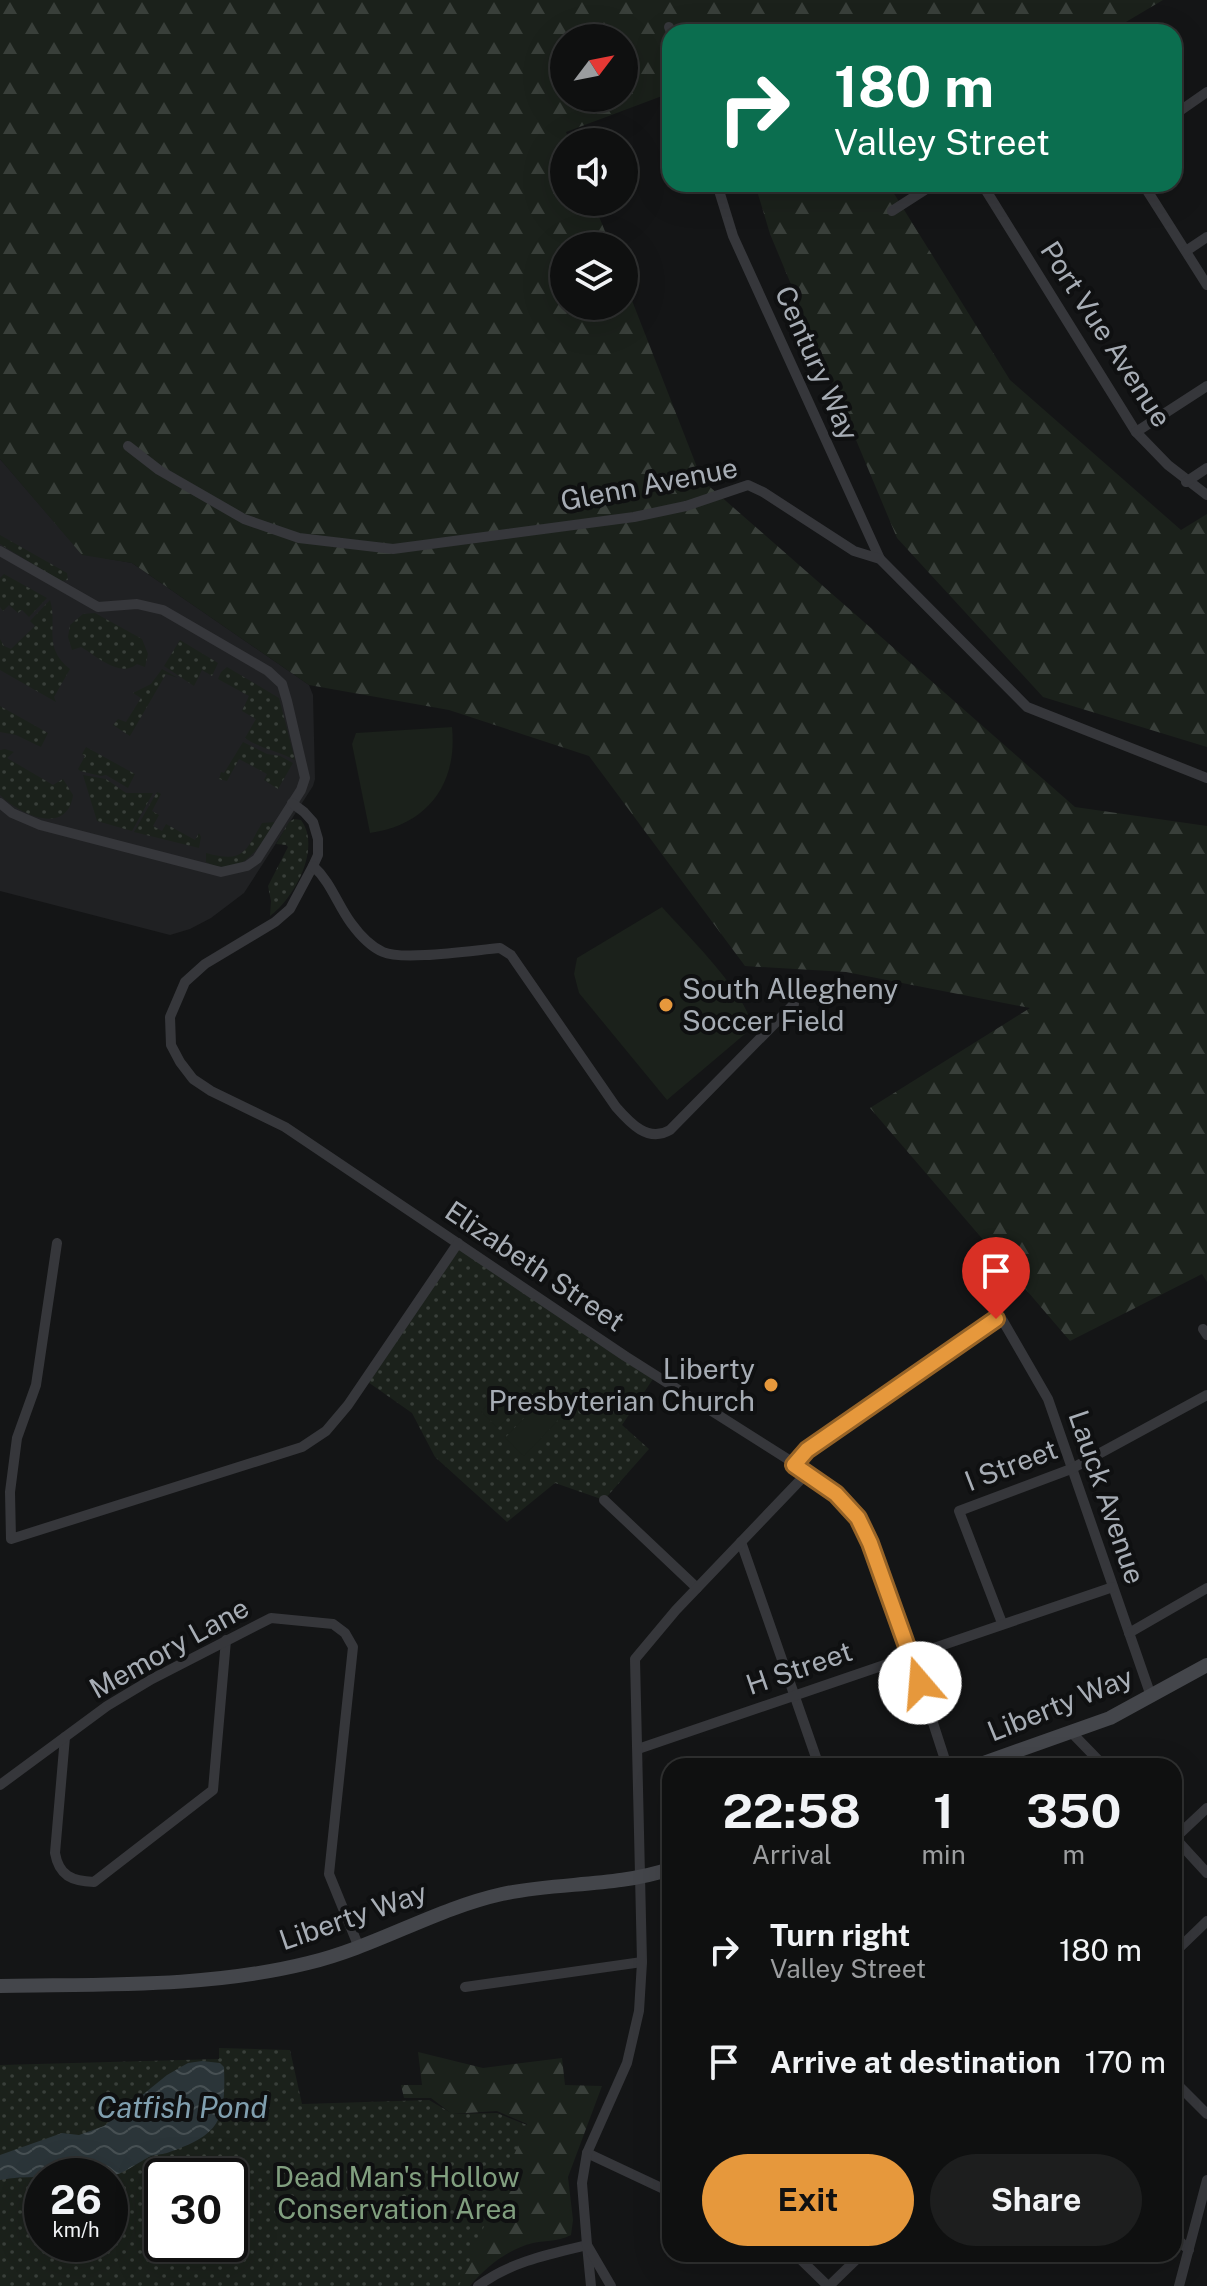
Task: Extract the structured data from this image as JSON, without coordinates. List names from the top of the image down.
{
  "streets": {
    "street": [
      "Port Vue Avenue",
      "Century Way",
      "Glenn Avenue",
      "Elizabeth Street",
      "I Street",
      "Lauck Avenue",
      "Memory Lane",
      "H Street",
      "Liberty Way"
    ]
  },
  "crossings": [
    ["Century Way", "Glenn Avenue"],
    ["Elizabeth Street", "Lauck Avenue"],
    ["Elizabeth Street", "H Street"],
    ["I Street", "Lauck Avenue"],
    ["I Street", "H Street"],
    ["Lauck Avenue", "H Street"],
    ["Lauck Avenue", "Liberty Way"],
    ["Memory Lane", "Liberty Way"]
  ],
  "water": ["Catfish Pond"],
  "parks": ["Dead Man's Hollow Conservation Area"],
  "places": ["South Allegheny Soccer Field", "Liberty Presbyterian Church"],
  "north": "top right",
  "page": {
    "turn": ["180 m", "Valley Street"],
    "eta": [
      "22:58",
      "Arrival",
      "1",
      "min",
      "350",
      "m"
    ],
    "list": [
      {
        "name": "Turn right",
        "note": "Valley Street",
        "value": "180 m"
      },
      {
        "name": "Arrive at destination",
        "value": "170 m"
      }
    ],
    "buttons": ["Exit", "Share"],
    "speed": "26 km/h",
    "limit": "30"
  }
}
